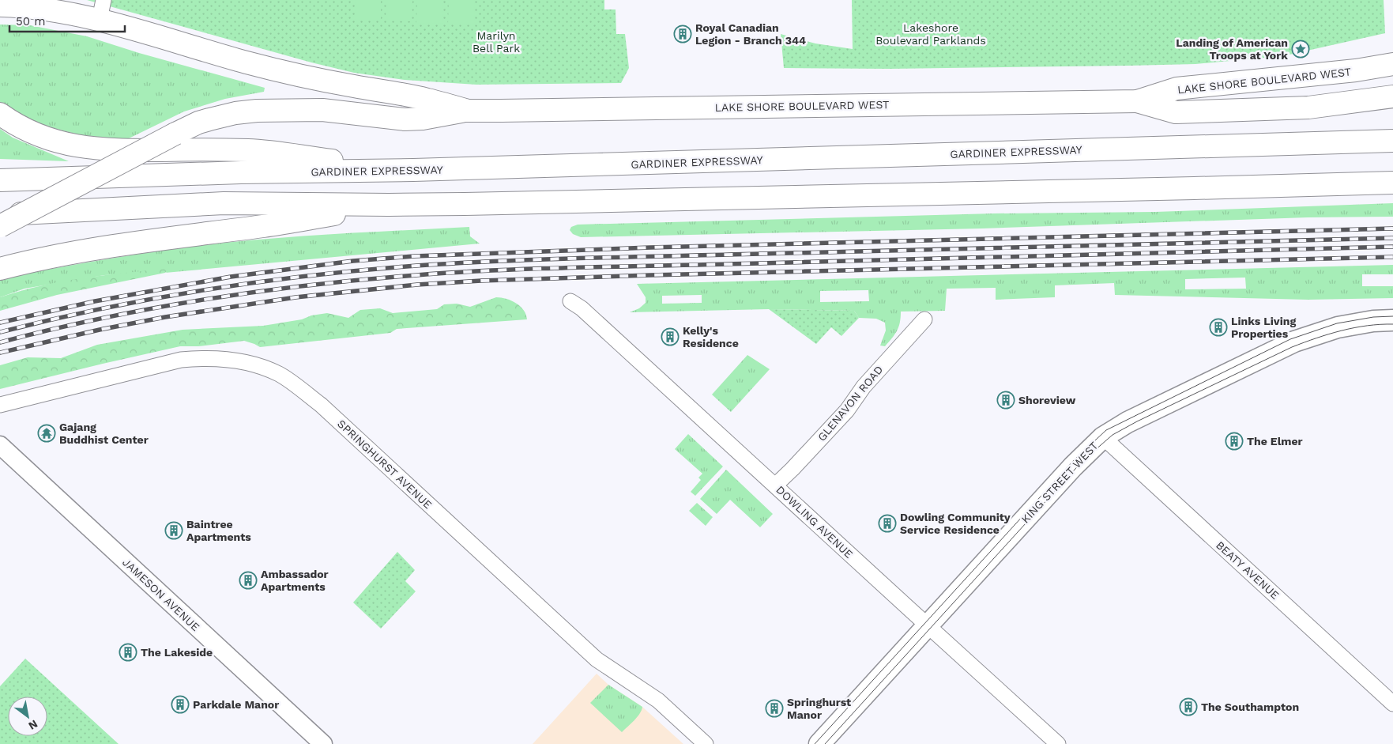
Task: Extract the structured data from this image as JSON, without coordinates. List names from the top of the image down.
{
  "streets": {
    "main road": ["LAKE SHORE BOULEVARD WEST", "GARDINER EXPRESSWAY", "KING STREET WEST"],
    "street": [
      "GLENAVON ROAD",
      "SPRINGHURST AVENUE",
      "DOWLING AVENUE",
      "BEATY AVENUE",
      "JAMESON AVENUE"
    ]
  },
  "crossings": [
    ["GLENAVON ROAD", "DOWLING AVENUE"],
    ["KING STREET WEST", "DOWLING AVENUE"],
    ["KING STREET WEST", "BEATY AVENUE"]
  ],
  "parks": ["Lakeshore Boulevard Parklands", "Marilyn Bell Park"],
  "places": {
    "building": [
      "Royal Canadian Legion - Branch 344",
      "Links Living Properties",
      "Kelly's Residence",
      "Shoreview",
      "The Elmer",
      "Dowling Community Service Residence",
      "Baintree Apartments",
      "Ambassador Apartments",
      "The Lakeside",
      "Parkdale Manor",
      "The Southampton",
      "Springhurst Manor"
    ],
    "place": ["Landing of American Troops at York"],
    "temple": ["Gajang Buddhist Center"]
  },
  "scale_bar": "50 m",
  "north": "bottom right"
}
